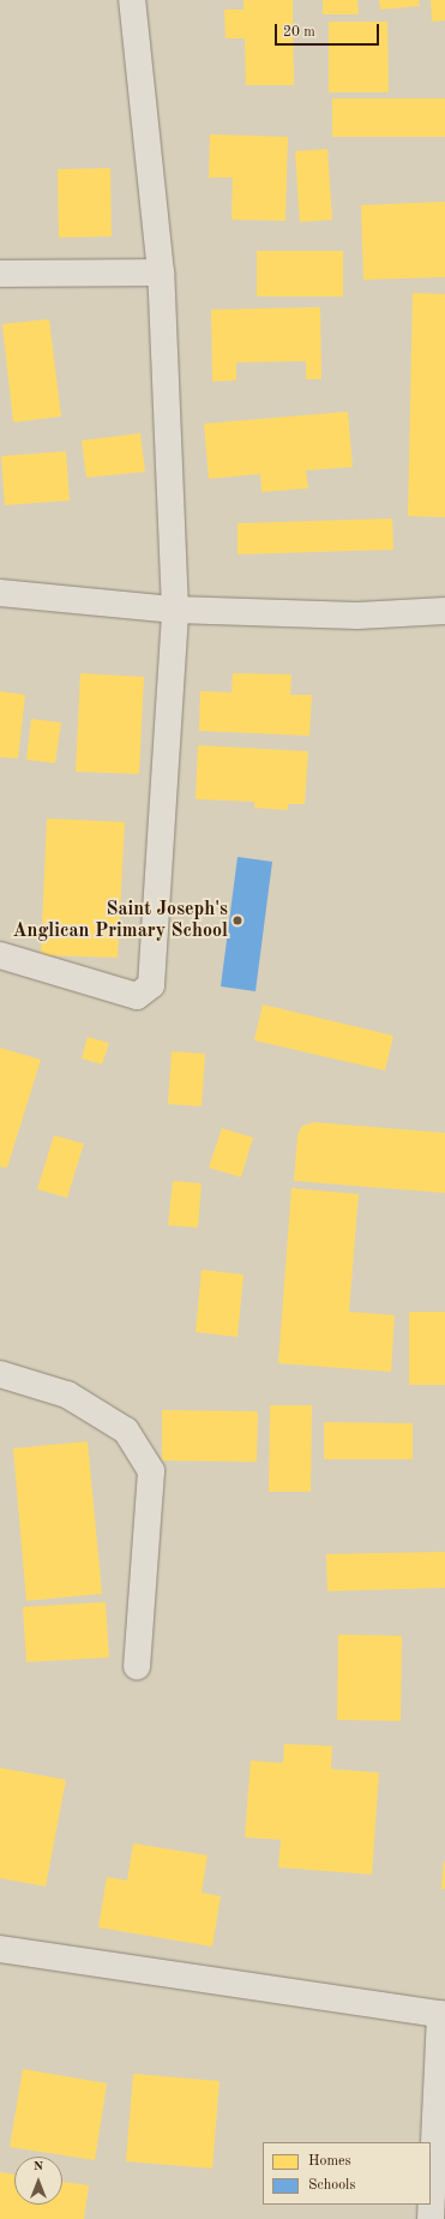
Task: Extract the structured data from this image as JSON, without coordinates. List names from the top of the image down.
{
  "places": ["Saint Joseph's Anglican Primary School"],
  "legend": ["Homes", "Schools"],
  "scale_bar": "20 m",
  "north": "top"
}
